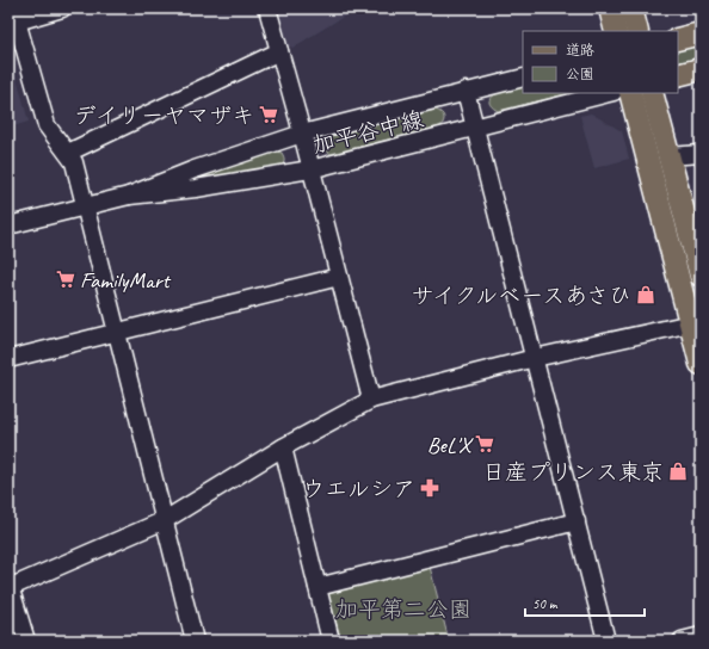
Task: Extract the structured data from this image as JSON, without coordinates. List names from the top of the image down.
{
  "streets": {
    "street": ["加平谷中線"]
  },
  "parks": ["加平第二公園"],
  "places": {
    "supermarket": ["デイリーヤマザキ", "FamilyMart", "BeL'X"],
    "shop": ["サイクルベースあさひ", "日産プリンス東京"],
    "pharmacy": ["ウエルシア"]
  },
  "legend": ["道路", "公園"],
  "scale_bar": "50 m"
}
